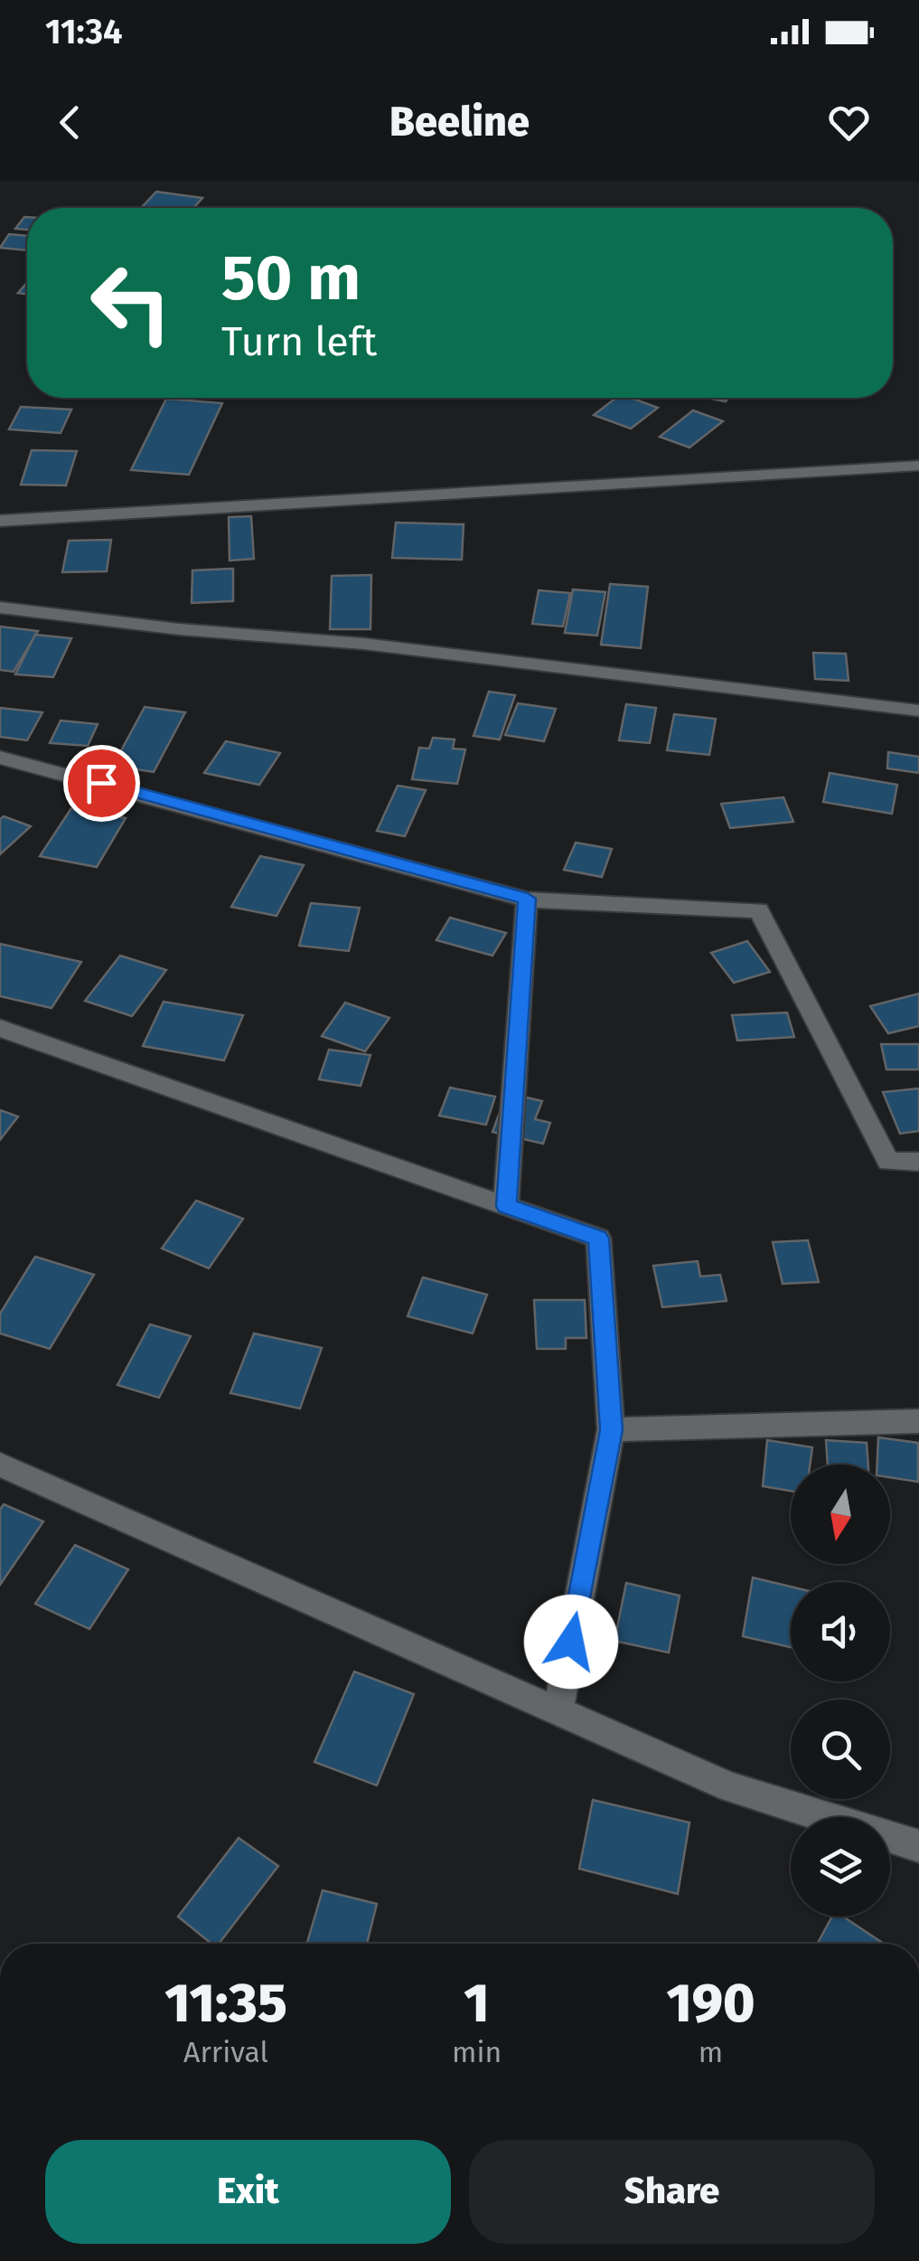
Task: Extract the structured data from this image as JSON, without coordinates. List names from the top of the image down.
{
  "north": "bottom",
  "page": {
    "status": "11:34",
    "header": "Beeline",
    "turn": ["50 m", "Turn left"],
    "eta": [
      "11:35",
      "Arrival",
      "1",
      "min",
      "190",
      "m"
    ],
    "buttons": ["Exit", "Share"]
  }
}
